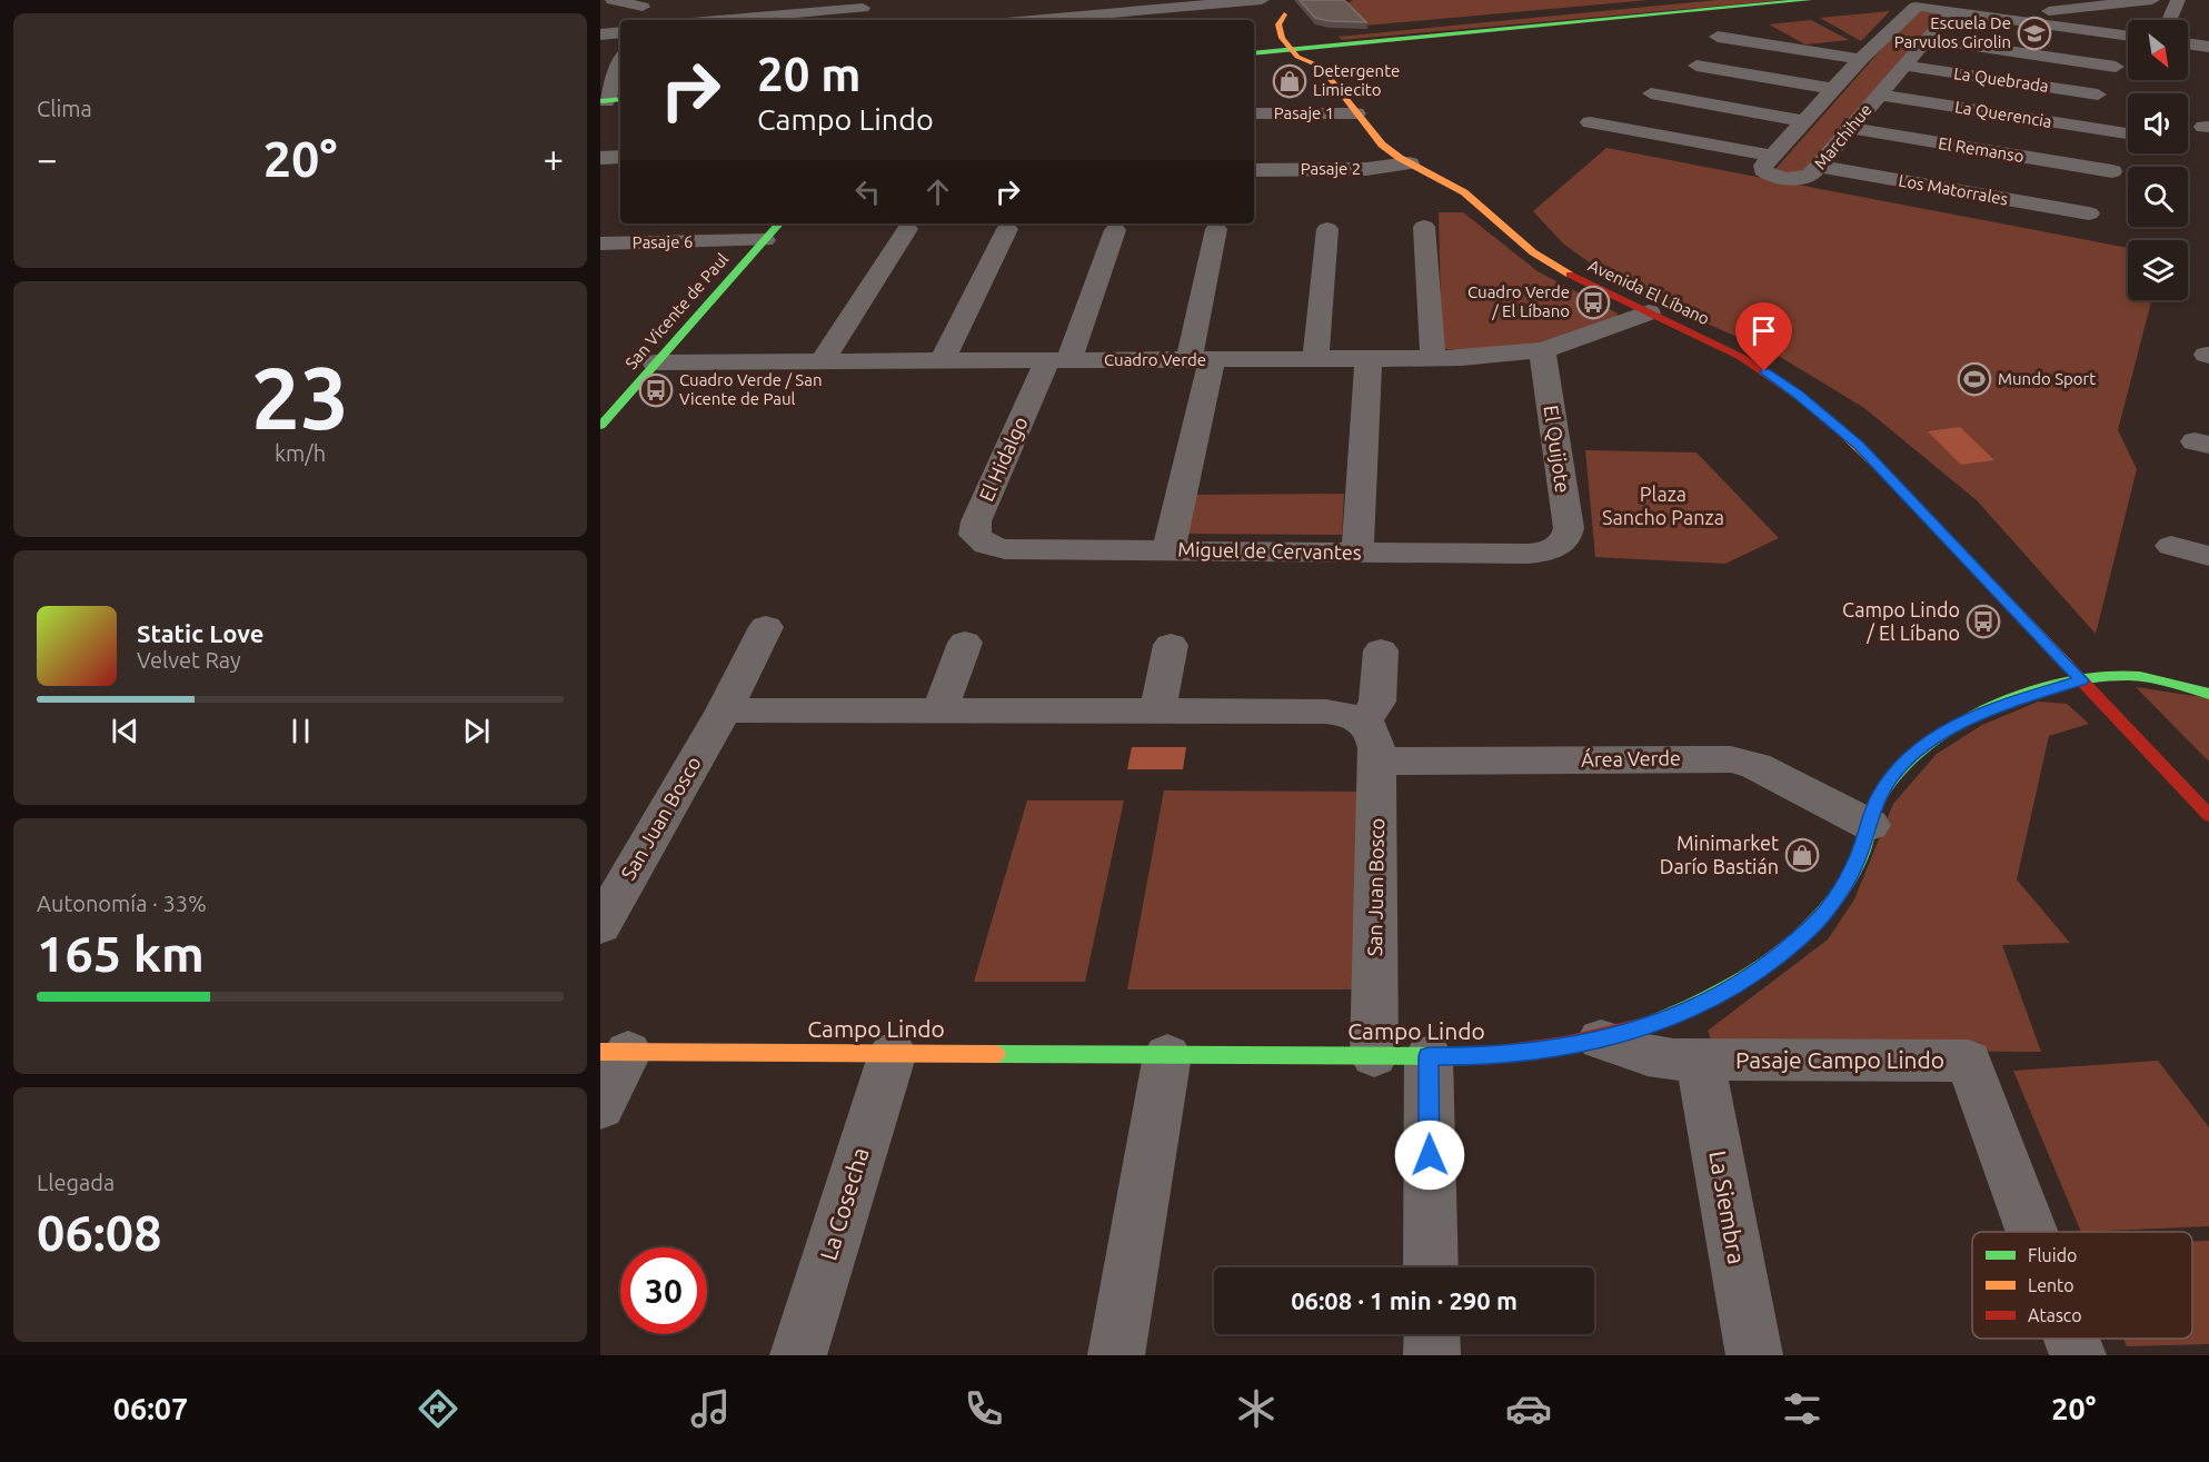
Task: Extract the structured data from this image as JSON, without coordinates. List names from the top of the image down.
{
  "streets": {
    "main road": ["Avenida El Líbano", "San Vicente de Paul", "Campo Lindo"],
    "street": [
      "La Quebrada",
      "Pasaje 1",
      "La Querencia",
      "Marchihue",
      "El Remanso",
      "Pasaje 2",
      "Los Matorrales",
      "Pasaje 6",
      "Cuadro Verde",
      "El Quijote",
      "El Hidalgo",
      "Miguel de Cervantes",
      "Área Verde",
      "San Juan Bosco",
      "Pasaje Campo Lindo",
      "La Cosecha",
      "La Siembra"
    ]
  },
  "crossings": [
    ["La Quebrada", "Marchihue"],
    ["Pasaje 1", "Avenida El Líbano"],
    ["La Querencia", "Marchihue"],
    ["Marchihue", "El Remanso"],
    ["Marchihue", "Los Matorrales"],
    ["Pasaje 2", "Avenida El Líbano"],
    ["Pasaje 6", "San Vicente de Paul"],
    ["Avenida El Líbano", "Cuadro Verde"],
    ["Avenida El Líbano", "Campo Lindo"],
    ["San Vicente de Paul", "Cuadro Verde"],
    ["Cuadro Verde", "El Quijote"],
    ["Cuadro Verde", "El Hidalgo"],
    ["El Quijote", "Miguel de Cervantes"],
    ["El Hidalgo", "Miguel de Cervantes"],
    ["Área Verde", "San Juan Bosco"],
    ["Área Verde", "Campo Lindo"],
    ["San Juan Bosco", "Campo Lindo"],
    ["Campo Lindo", "Pasaje Campo Lindo"],
    ["Campo Lindo", "La Cosecha"],
    ["Pasaje Campo Lindo", "La Siembra"]
  ],
  "parks": ["Plaza Sancho Panza"],
  "places": {
    "school or university": ["Escuela De Parvulos Girolin"],
    "shop": ["Detergente Limiecito", "Minimarket Darío Bastián"],
    "bus stop": ["Cuadro Verde / El Líbano", "Cuadro Verde / San Vicente de Paul", "Campo Lindo / El Líbano"],
    "sports": ["Mundo Sport"]
  },
  "legend": ["Fluido", "Lento", "Atasco"],
  "north": "bottom right",
  "page": {
    "tile": [
      "Clima",
      ["23", "km/h"],
      ["Autonomía · 33%", "165 km"],
      ["Llegada", "06:08"]
    ],
    "turn": ["20 m", "Campo Lindo"],
    "heat": ["−", "20°", "+"],
    "song": ["Static Love", "Velvet Ray"],
    "limit": "30",
    "trip": "06:08 · 1 min · 290 m",
    "tabs": ["06:07", "20°"]
  }
}
